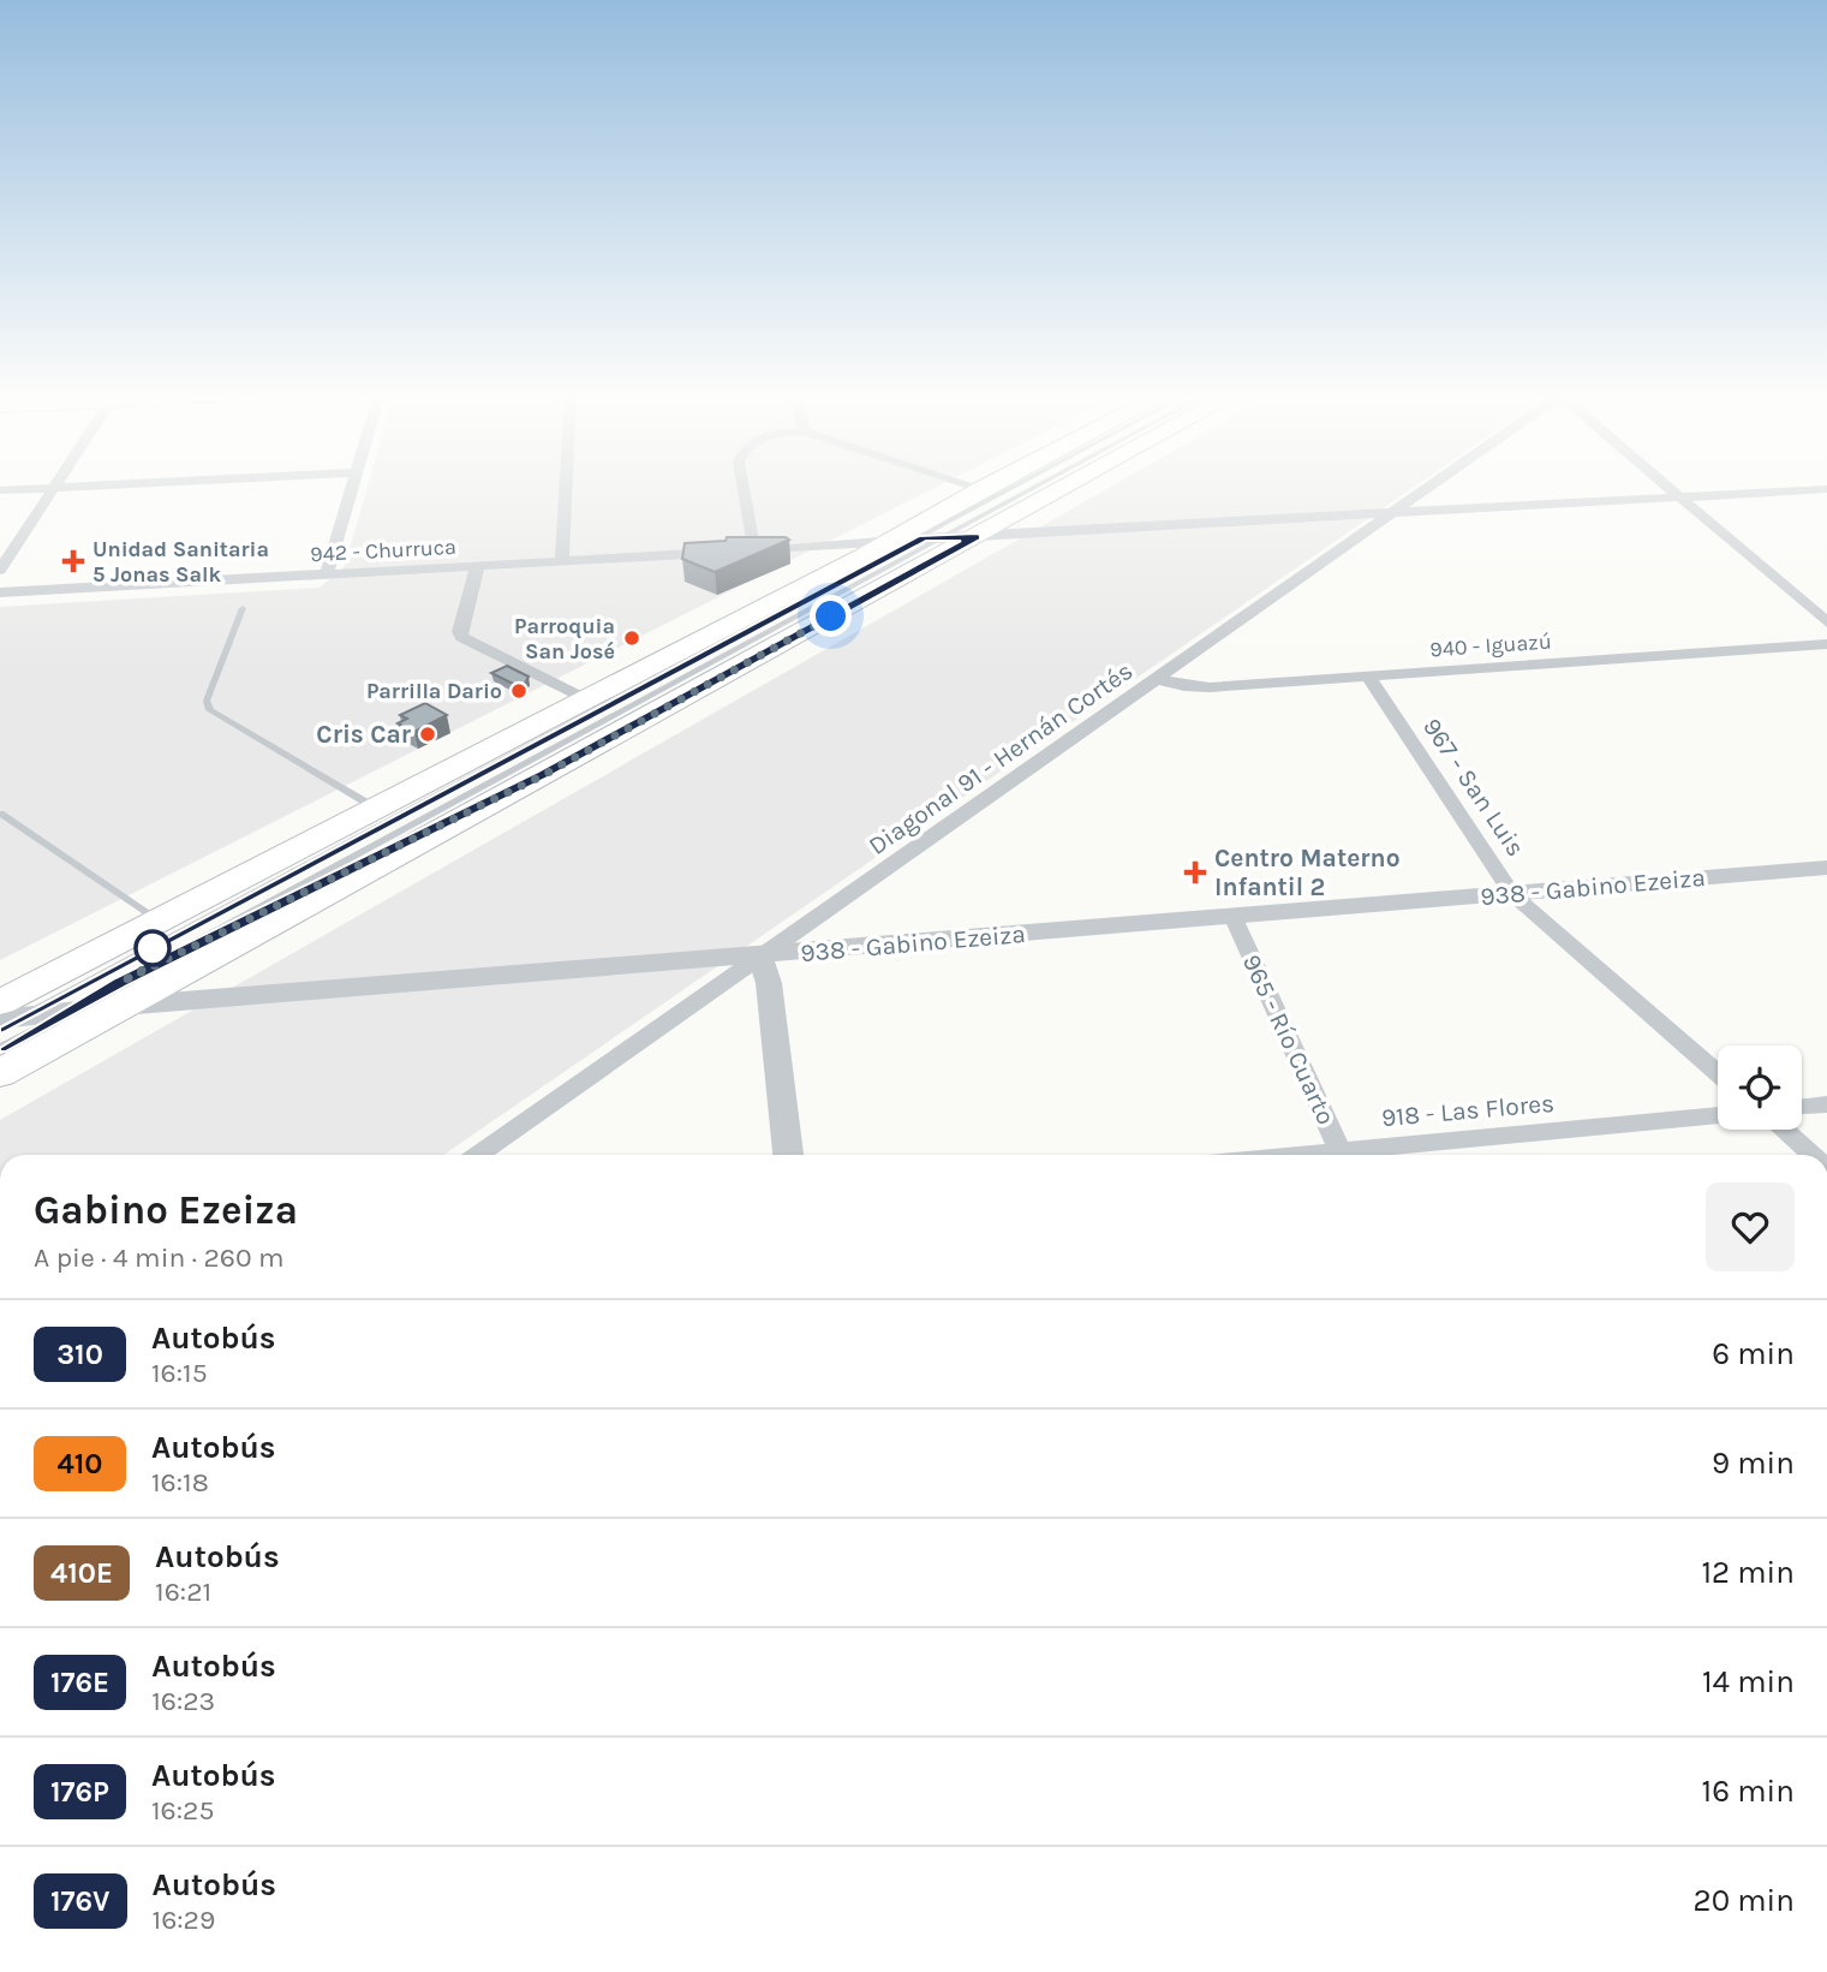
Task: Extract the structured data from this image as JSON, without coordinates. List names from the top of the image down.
{
  "streets": {
    "street": [
      "942 - Churruca",
      "940 - Iguazú",
      "Diagonal 91 - Hernán Cortés",
      "967 - San Luis",
      "938 - Gabino Ezeiza",
      "965 - Río Cuarto",
      "918 - Las Flores"
    ]
  },
  "crossings": [
    ["942 - Churruca", "Diagonal 91 - Hernán Cortés"],
    ["940 - Iguazú", "Diagonal 91 - Hernán Cortés"],
    ["940 - Iguazú", "967 - San Luis"],
    ["Diagonal 91 - Hernán Cortés", "938 - Gabino Ezeiza"],
    ["967 - San Luis", "938 - Gabino Ezeiza"],
    ["938 - Gabino Ezeiza", "965 - Río Cuarto"]
  ],
  "places": {
    "health": ["Unidad Sanitaria 5 Jonas Salk", "Centro Materno Infantil 2"],
    "other": ["Parroquia San José", "Parrilla Dario", "Cris Car"]
  },
  "lines": ["bus line 310"],
  "page": {
    "heading": ["Gabino Ezeiza", "A pie · 4 min · 260 m"],
    "list": [
      {
        "mark": "310",
        "name": "Autobús",
        "note": "16:15",
        "value": "6 min"
      },
      {
        "mark": "410",
        "name": "Autobús",
        "note": "16:18",
        "value": "9 min"
      },
      {
        "mark": "410E",
        "name": "Autobús",
        "note": "16:21",
        "value": "12 min"
      },
      {
        "mark": "176E",
        "name": "Autobús",
        "note": "16:23",
        "value": "14 min"
      },
      {
        "mark": "176P",
        "name": "Autobús",
        "note": "16:25",
        "value": "16 min"
      },
      {
        "mark": "176V",
        "name": "Autobús",
        "note": "16:29",
        "value": "20 min"
      }
    ]
  }
}
